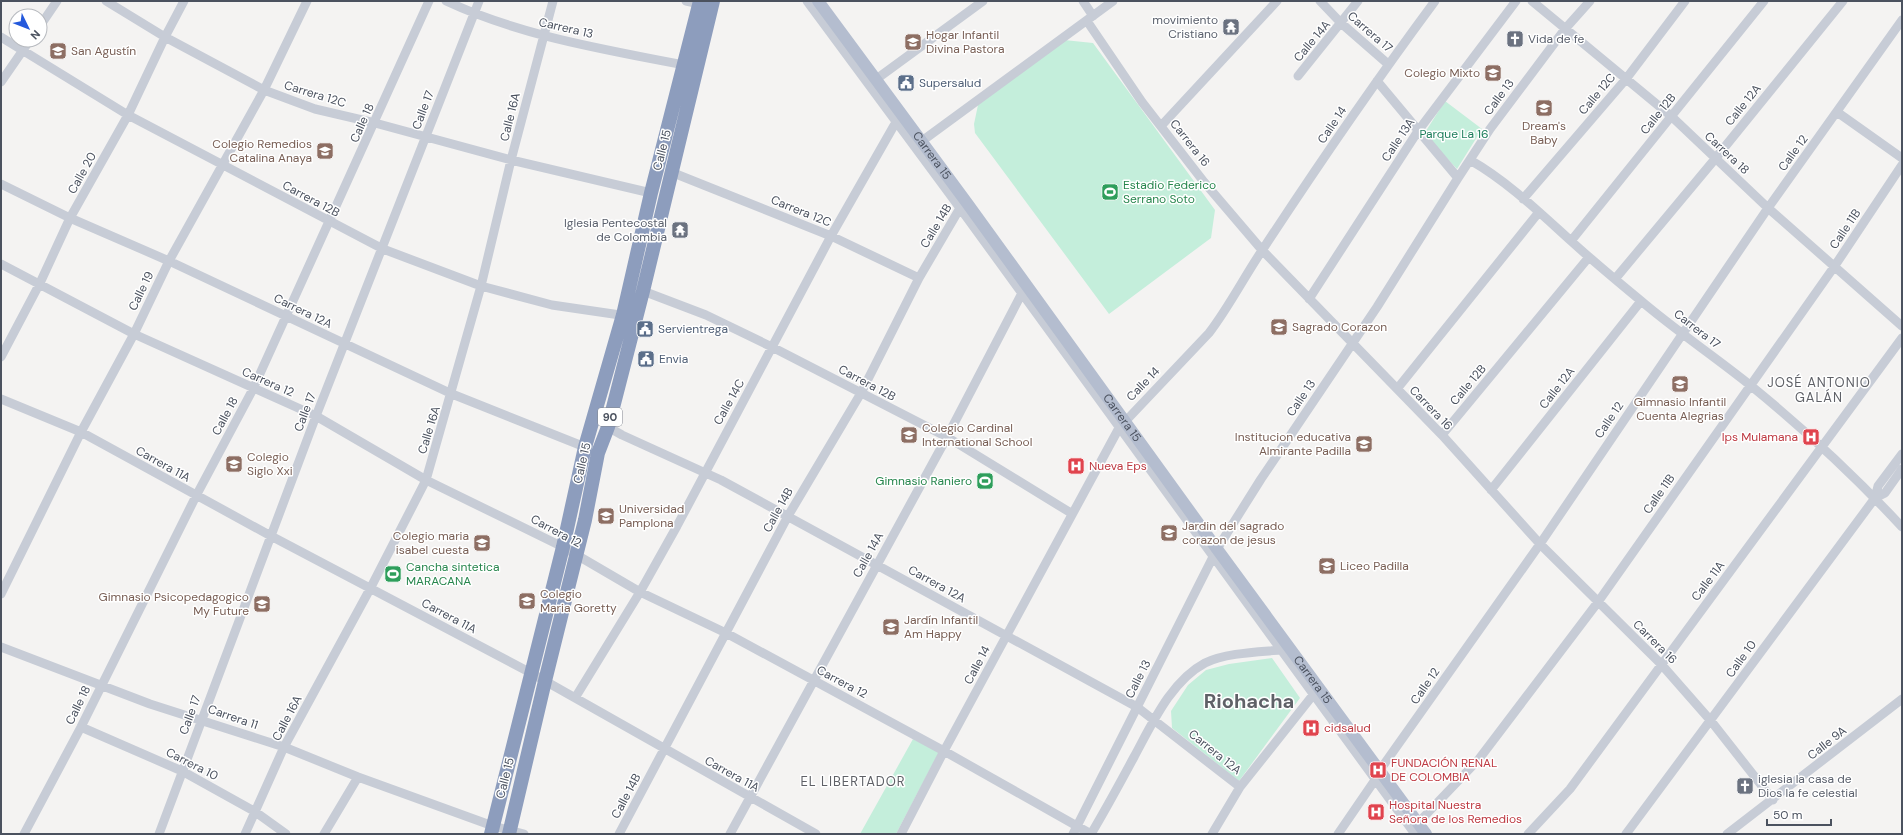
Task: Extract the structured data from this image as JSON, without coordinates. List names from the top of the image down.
{
  "streets": {
    "highway": ["Calle 15", "90"],
    "main road": ["Carrera 15"],
    "street": [
      "Carrera 13",
      "Carrera 17",
      "Calle 14A",
      "Carrera 12C",
      "Calle 12C",
      "Calle 13",
      "Calle 12A",
      "Calle 17",
      "Calle 12B",
      "Calle 16A",
      "Calle 18",
      "Calle 14",
      "Calle 13A",
      "Carrera 16",
      "Carrera 18",
      "Calle 12",
      "Calle 20",
      "Carrera 12B",
      "Calle 14B",
      "Calle 11B",
      "Calle 19",
      "Carrera 12A",
      "Carrera 12",
      "Calle 14C",
      "Carrera 11A",
      "Calle 11A",
      "Calle 10",
      "Carrera 11",
      "Calle 9A",
      "Carrera 10"
    ]
  },
  "crossings": [
    ["Carrera 13", "Calle 17"],
    ["Carrera 13", "Calle 16A"],
    ["Carrera 13", "Calle 15"],
    ["Carrera 17", "Calle 14A"],
    ["Carrera 17", "Calle 12C"],
    ["Carrera 17", "Calle 13"],
    ["Carrera 17", "Calle 12A"],
    ["Carrera 17", "Calle 12B"],
    ["Carrera 17", "Calle 14"],
    ["Carrera 17", "Calle 12"],
    ["Carrera 17", "Calle 11B"],
    ["Carrera 17", "Calle 11A"],
    ["Carrera 17", "Calle 10"],
    ["Calle 14A", "Carrera 15"],
    ["Calle 14A", "Carrera 12B"],
    ["Calle 14A", "Carrera 12A"],
    ["Calle 14A", "Carrera 12"],
    ["Calle 14A", "Carrera 11A"],
    ["Carrera 12C", "Calle 17"],
    ["Carrera 12C", "Calle 16A"],
    ["Carrera 12C", "Calle 18"],
    ["Carrera 12C", "Calle 15"],
    ["Carrera 12C", "Calle 20"],
    ["Carrera 12C", "Calle 14B"],
    ["Carrera 12C", "Calle 19"],
    ["Carrera 12C", "Calle 14C"],
    ["Calle 12C", "Carrera 18"],
    ["Calle 13", "Carrera 16"],
    ["Calle 13", "Carrera 18"],
    ["Calle 13", "Carrera 15"],
    ["Calle 13", "Carrera 12A"],
    ["Calle 13", "Carrera 12"],
    ["Calle 12A", "Carrera 16"],
    ["Calle 12A", "Carrera 18"],
    ["Calle 17", "Carrera 12B"],
    ["Calle 17", "Carrera 12A"],
    ["Calle 17", "Carrera 12"],
    ["Calle 17", "Carrera 11A"],
    ["Calle 17", "Carrera 11"],
    ["Calle 17", "Carrera 10"],
    ["Calle 12B", "Carrera 16"],
    ["Calle 12B", "Carrera 18"],
    ["Calle 16A", "Carrera 12B"],
    ["Calle 16A", "Carrera 12A"],
    ["Calle 16A", "Carrera 12"],
    ["Calle 16A", "Carrera 11A"],
    ["Calle 16A", "Carrera 11"],
    ["Calle 16A", "Carrera 10"],
    ["Calle 18", "Carrera 12B"],
    ["Calle 18", "Carrera 12A"],
    ["Calle 18", "Carrera 12"],
    ["Calle 18", "Carrera 11A"],
    ["Calle 18", "Carrera 11"],
    ["Calle 18", "Carrera 10"],
    ["Calle 14", "Carrera 16"],
    ["Calle 14", "Carrera 15"],
    ["Calle 14", "Carrera 12B"],
    ["Calle 14", "Carrera 12A"],
    ["Calle 14", "Carrera 12"],
    ["Calle 13A", "Carrera 16"],
    ["Carrera 16", "Calle 12"],
    ["Carrera 16", "Calle 11B"],
    ["Carrera 16", "Calle 11A"],
    ["Carrera 16", "Calle 10"],
    ["Carrera 16", "Calle 9A"],
    ["Calle 15", "Carrera 12B"],
    ["Calle 15", "Carrera 12A"],
    ["Calle 15", "Carrera 12"],
    ["Calle 15", "Carrera 11A"],
    ["Calle 15", "Carrera 11"],
    ["Carrera 18", "Calle 12"],
    ["Carrera 18", "Calle 11B"],
    ["Calle 12", "Carrera 15"],
    ["Carrera 15", "Calle 14B"],
    ["Carrera 15", "Calle 11B"],
    ["Carrera 15", "Calle 14C"],
    ["Calle 20", "Carrera 12B"],
    ["Calle 20", "Carrera 12A"],
    ["Calle 20", "Carrera 12"],
    ["Carrera 12B", "Calle 14B"],
    ["Carrera 12B", "Calle 19"],
    ["Carrera 12B", "Calle 14C"],
    ["Calle 14B", "Carrera 12A"],
    ["Calle 14B", "Carrera 12"],
    ["Calle 14B", "Carrera 11A"],
    ["Calle 19", "Carrera 12A"],
    ["Calle 19", "Carrera 12"],
    ["Calle 19", "Carrera 11A"],
    ["Carrera 12A", "Calle 14C"],
    ["Carrera 12", "Calle 14C"],
    ["Calle 14C", "Carrera 11A"]
  ],
  "districts": ["JOSÉ ANTONIO GALÁN", "Riohacha", "EL LIBERTADOR"],
  "parks": ["Parque La 16"],
  "places": {
    "temple": ["movimiento Cristiano", "Iglesia Pentecostal de Colombia"],
    "church": ["Vida de fe", "iglesia la casa de Dios la fe celestial"],
    "school or university": [
      "Hogar Infantil Divina Pastora",
      "San Agustín",
      "Colegio Mixto",
      "Dream's Baby",
      "Colegio Remedios Catalina Anaya",
      "Sagrado Corazon",
      "Gimnasio Infantil Cuenta Alegrias",
      "Colegio Cardinal International School",
      "Institucion educativa Almirante Padilla",
      "Colegio Siglo Xxi",
      "Universidad Pamplona",
      "Jardin del sagrado corazon de jesus",
      "Colegio maria isabel cuesta",
      "Liceo Padilla",
      "Colegio Maria Goretty",
      "Gimnasio Psicopedagogico My Future",
      "Jardín Infantil Am Happy"
    ],
    "public building": ["Supersalud", "Servientrega", "Envia"],
    "sports": ["Estadio Federico Serrano Soto", "Gimnasio Raniero", "Cancha sintetica MARACANA"],
    "hospital": [
      "Ips Mulamana",
      "Nueva Eps",
      "cidsalud",
      "FUNDACIÓN RENAL DE COLOMBIA",
      "Hospital Nuestra Señora de los Remedios"
    ]
  },
  "scale_bar": "50 m",
  "north": "bottom right"
}
